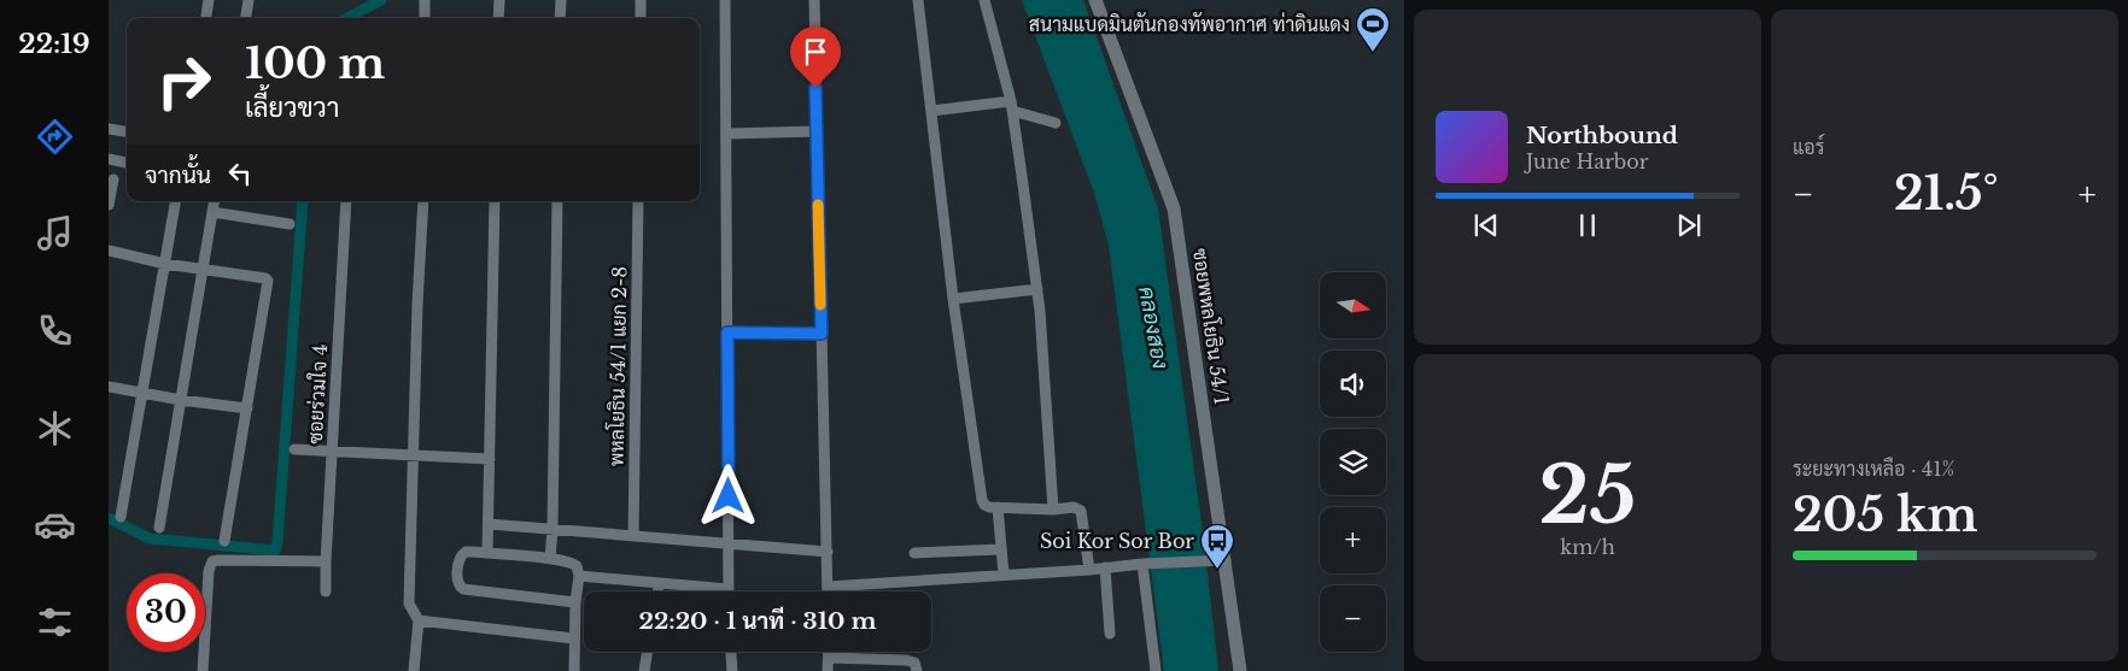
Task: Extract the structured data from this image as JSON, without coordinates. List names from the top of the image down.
{
  "streets": {
    "street": ["ซอยพหลโยธิน 54/1", "พหลโยธิน 54/1 แยก 2-8", "ซอยร่วมใจ 4"]
  },
  "water": ["คลองสอง"],
  "places": {
    "sports": ["สนามแบดมินตันกองทัพอากาศ ท่าดินแดง"],
    "bus stop": ["Soi Kor Sor Bor"]
  },
  "north": "right",
  "page": {
    "tabs": "22:19",
    "tile": [
      "แอร์",
      ["25", "km/h"],
      ["ระยะทางเหลือ · 41%", "205 km"]
    ],
    "turn": ["100 m", "เลี้ยวขวา"],
    "song": ["Northbound", "June Harbor"],
    "then": "จากนั้น",
    "heat": ["−", "21.5°", "+"],
    "map_buttons": ["+", "−"],
    "limit": "30",
    "trip": "22:20 · 1 นาที · 310 m"
  }
}
